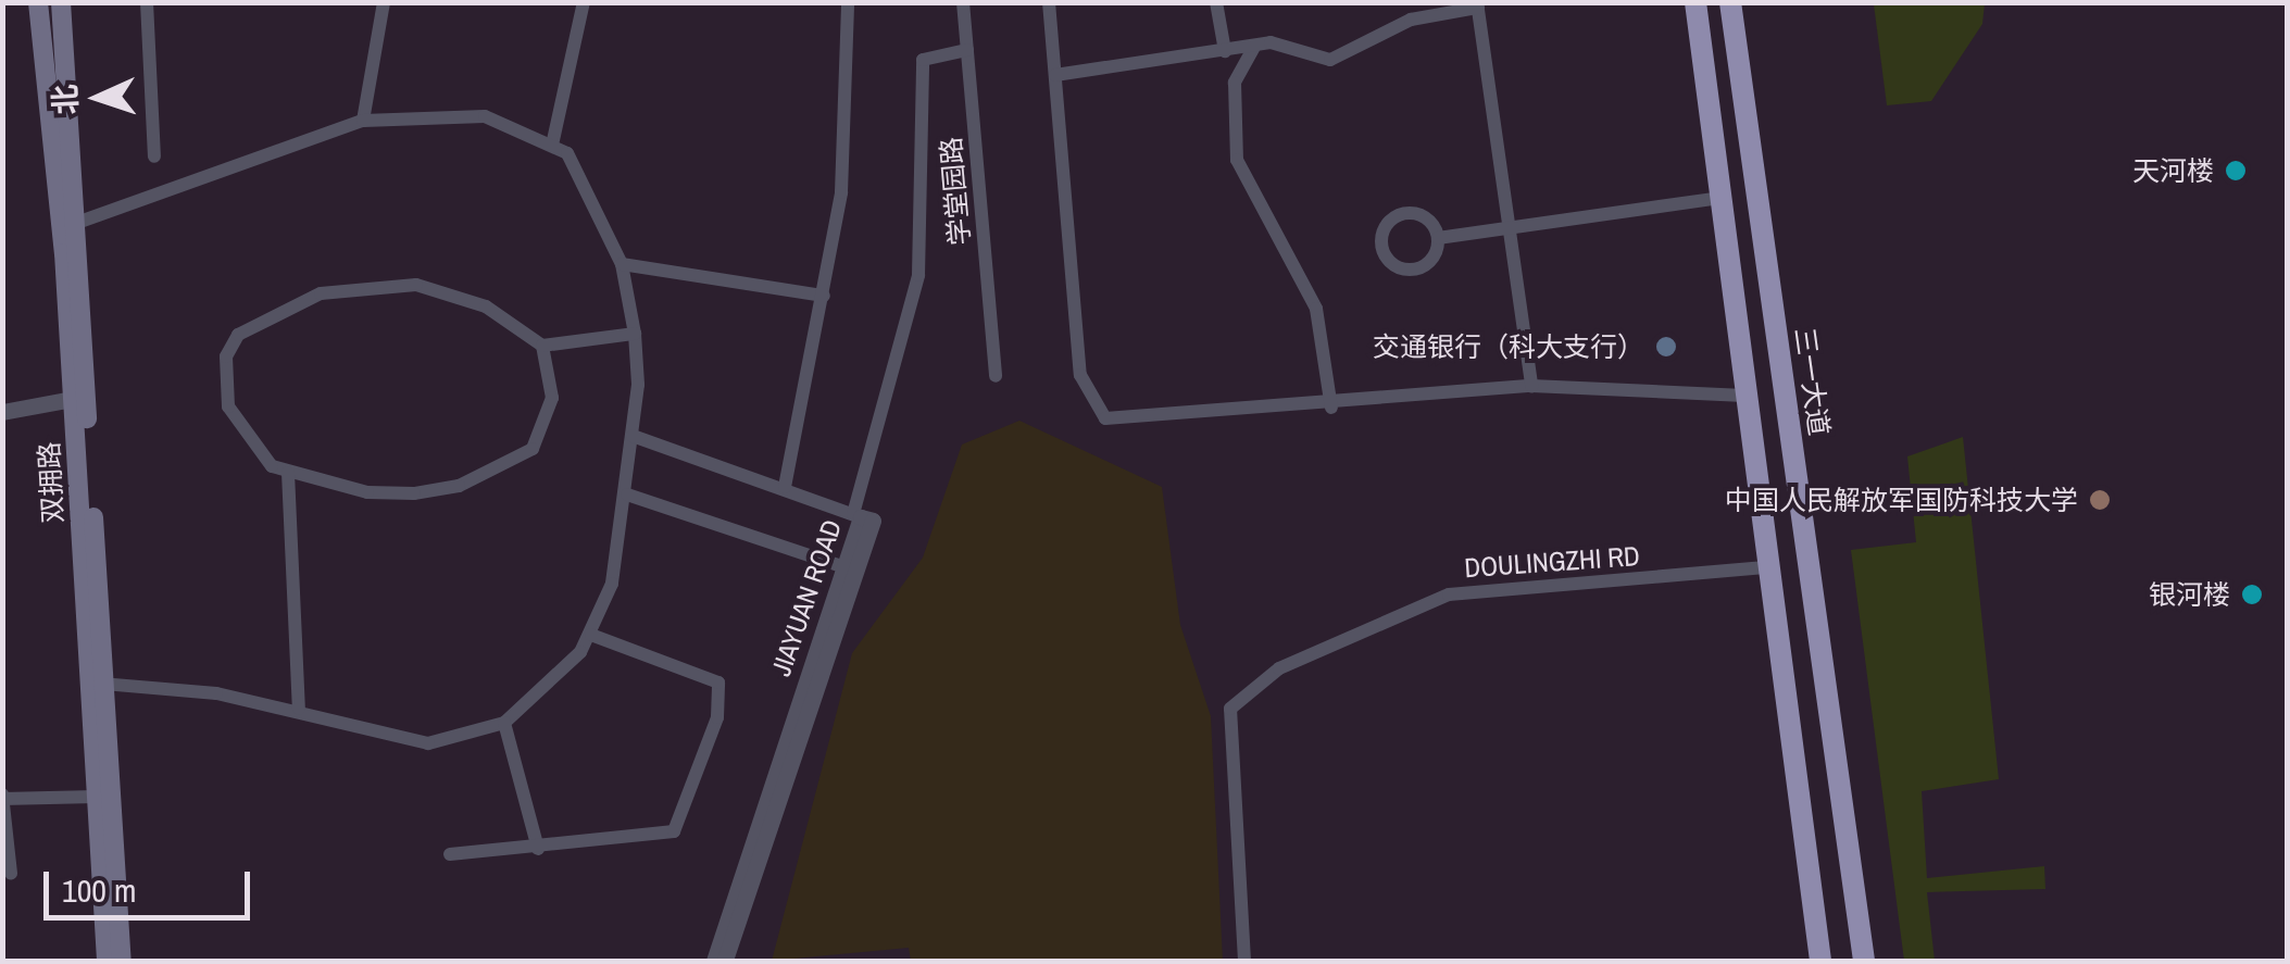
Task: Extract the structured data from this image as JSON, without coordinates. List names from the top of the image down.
{
  "streets": {
    "highway": ["三一大道"],
    "main road": ["双拥路"],
    "street": ["学堂园路", "DOULINGZHI RD", "JIAYUAN ROAD"]
  },
  "places": [
    "天河楼",
    "交通银行（科大支行）",
    "中国人民解放军国防科技大学",
    "银河楼"
  ],
  "scale_bar": "100 m",
  "north": "left"
}
